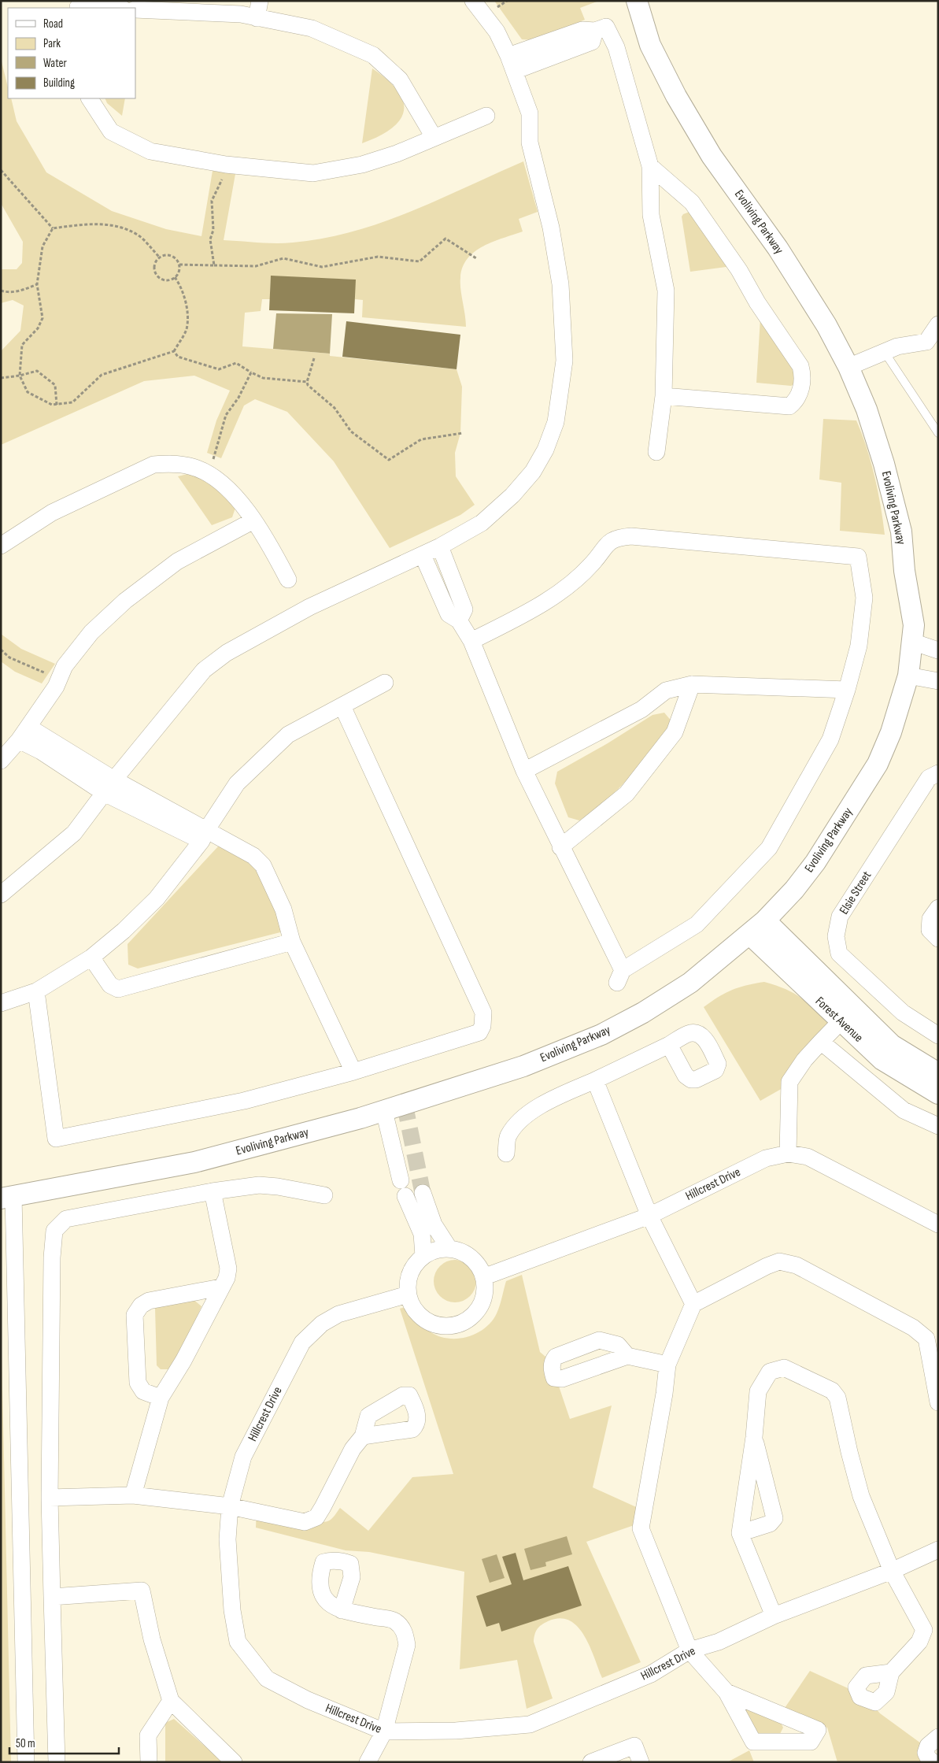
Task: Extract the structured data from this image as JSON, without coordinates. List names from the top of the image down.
{
  "streets": {
    "street": [
      "Evoliving Parkway",
      "Elsie Street",
      "Forest Avenue",
      "Hillcrest Drive"
    ]
  },
  "crossings": [
    ["Evoliving Parkway", "Forest Avenue"]
  ],
  "legend": [
    "Road",
    "Park",
    "Water",
    "Building"
  ],
  "scale_bar": "50 m"
}
